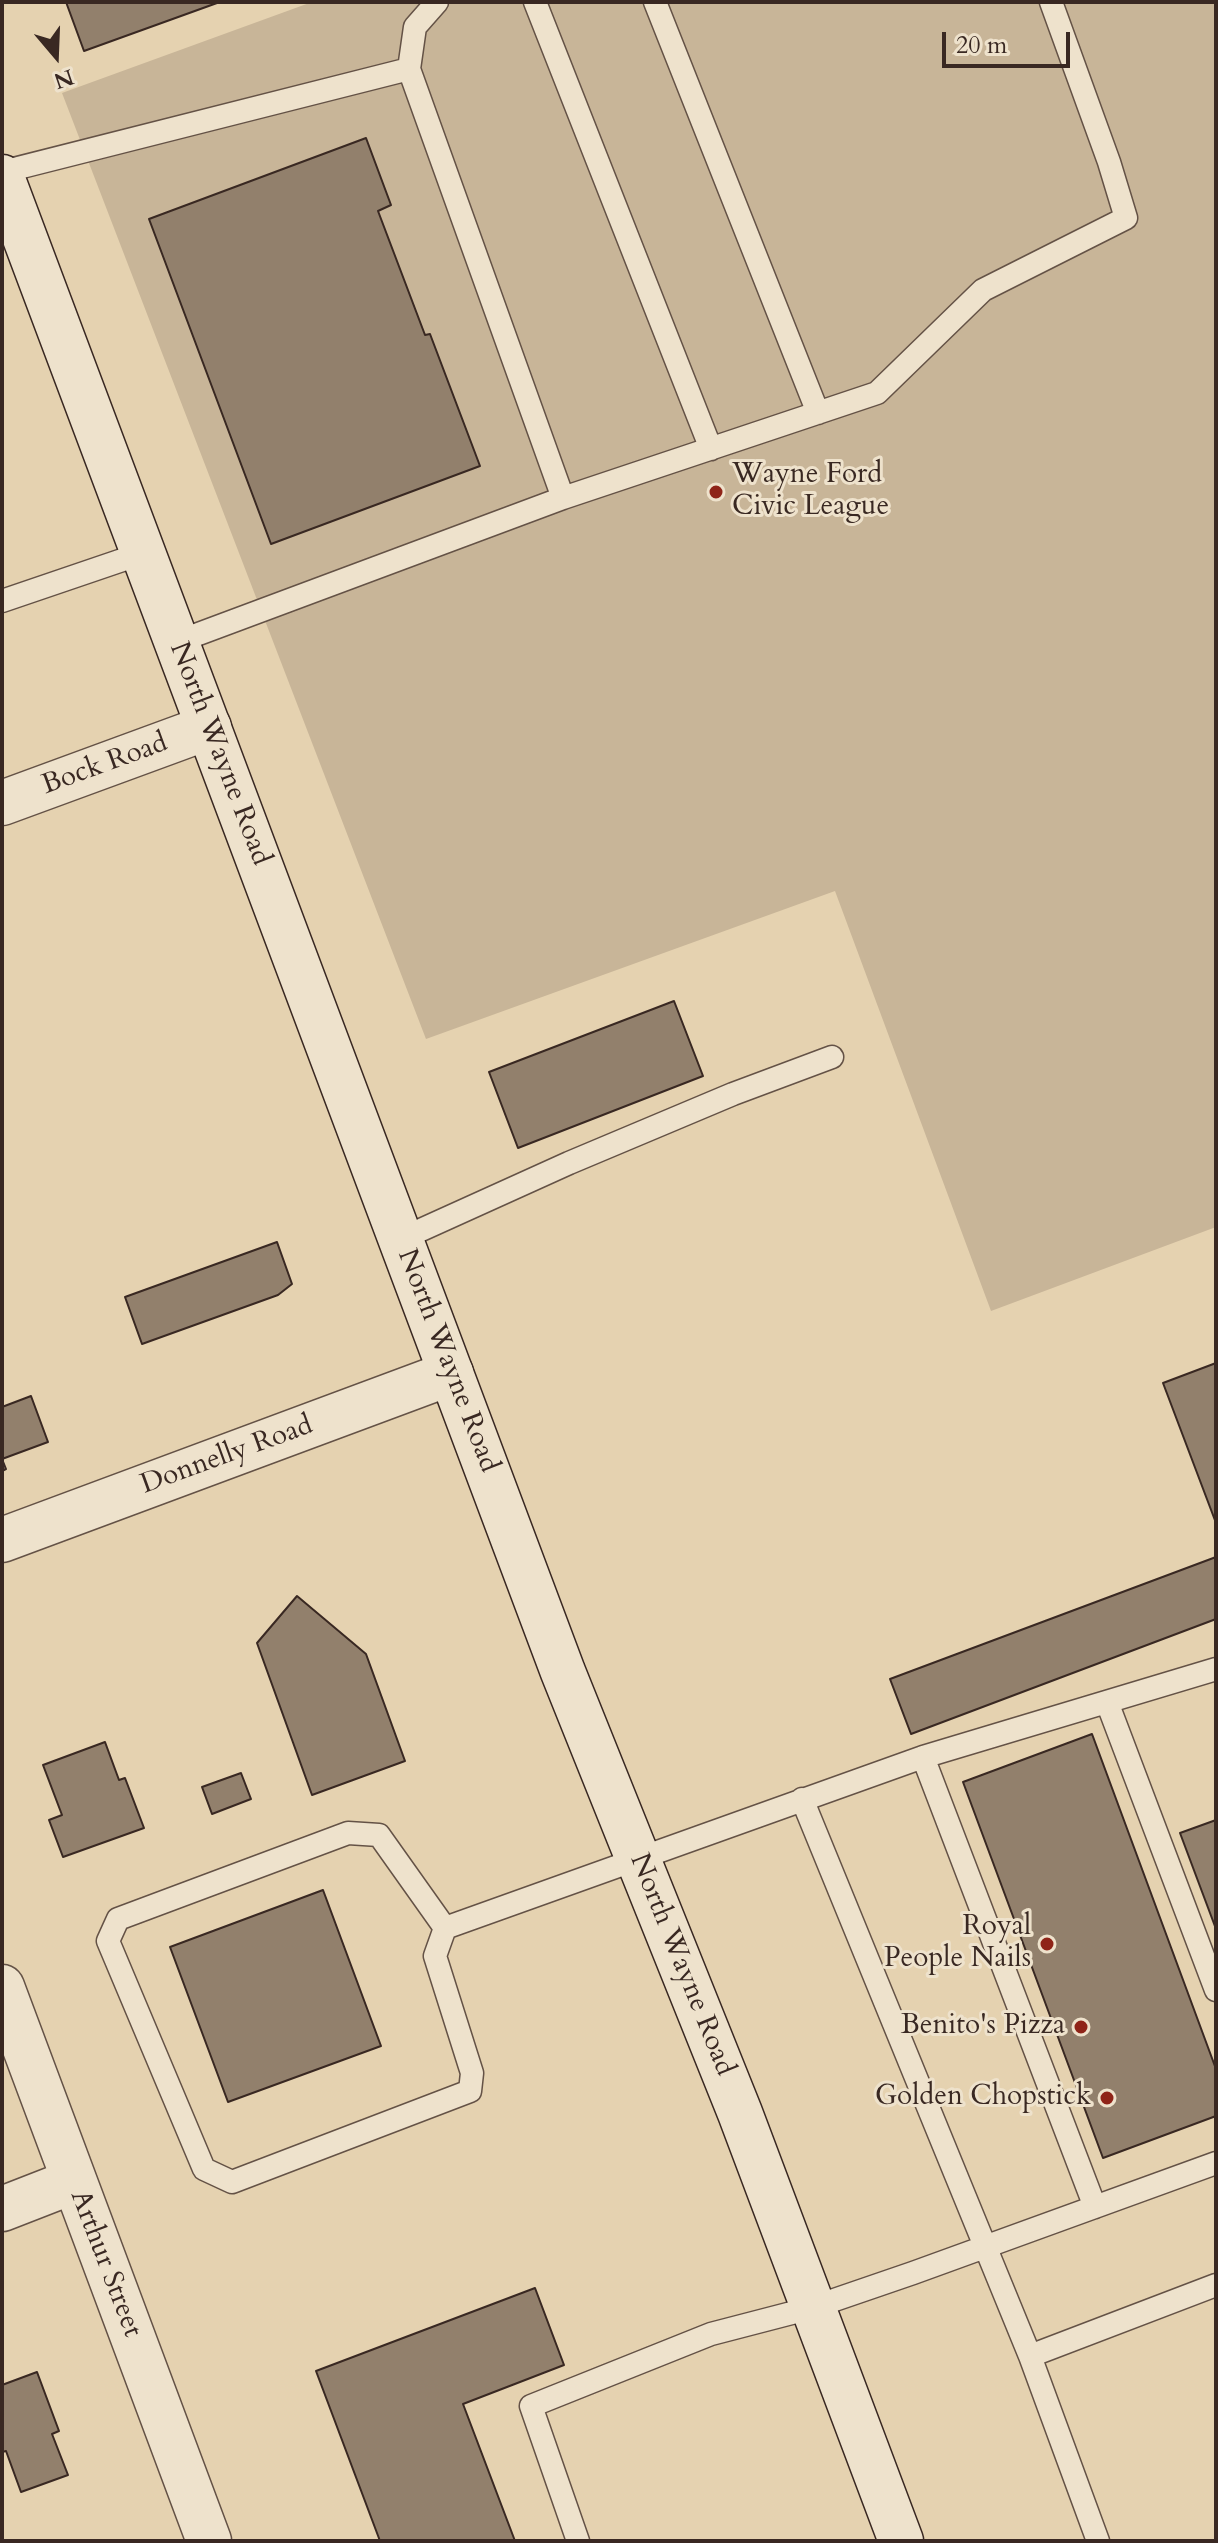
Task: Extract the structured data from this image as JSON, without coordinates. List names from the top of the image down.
{
  "streets": {
    "main road": [
      "North Wayne Road",
      "Bock Road",
      "Donnelly Road",
      "Arthur Street"
    ]
  },
  "crossings": [
    ["North Wayne Road", "Bock Road"],
    ["North Wayne Road", "Donnelly Road"]
  ],
  "places": [
    "Wayne Ford Civic League",
    "Royal People Nails",
    "Benito's Pizza",
    "Golden Chopstick"
  ],
  "scale_bar": "20 m",
  "north": "bottom"
}
